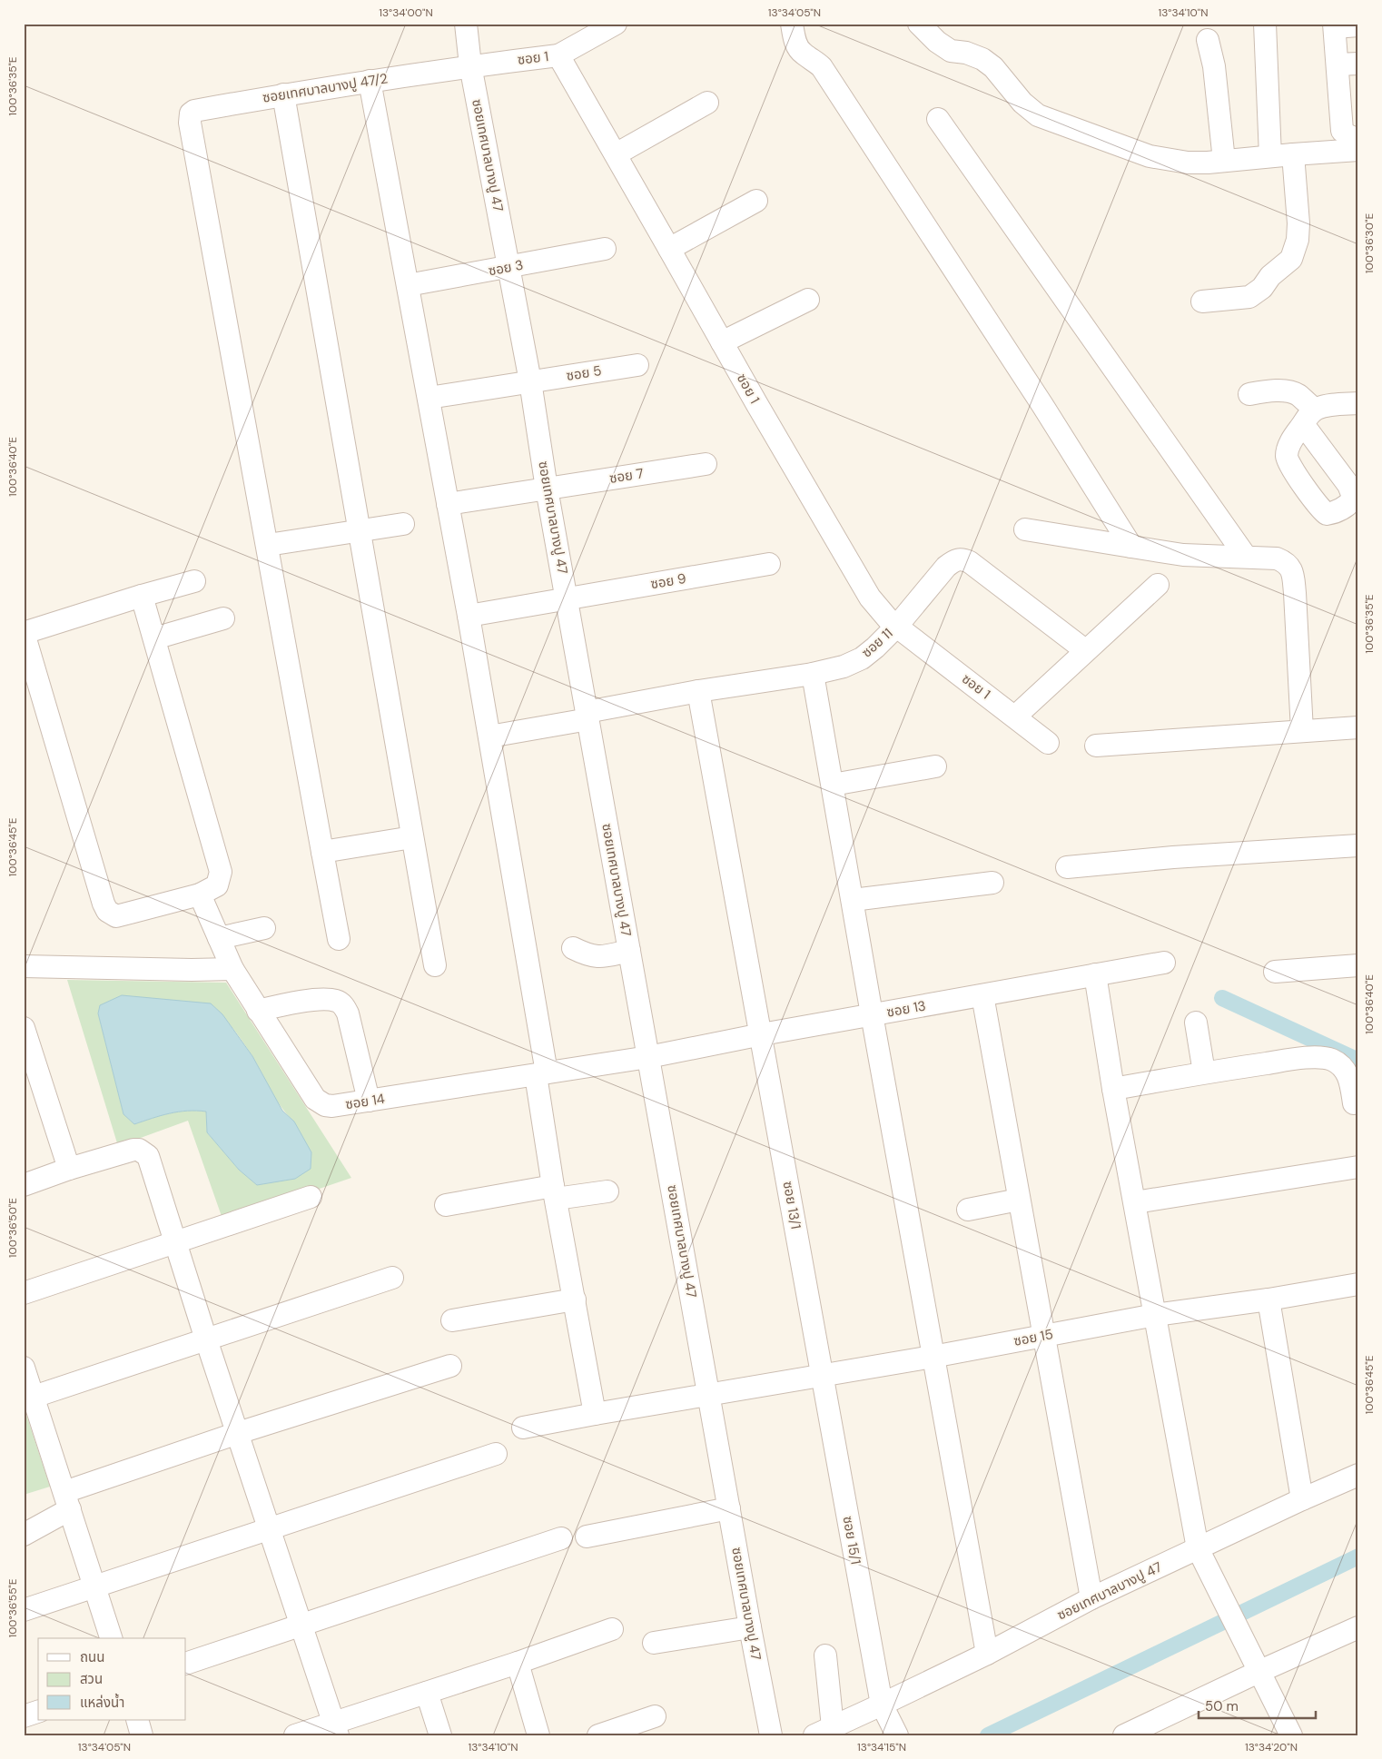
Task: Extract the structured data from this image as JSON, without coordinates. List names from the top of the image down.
{
  "streets": {
    "street": [
      "ซอย 1",
      "ซอยเทศบาลบางปู 47/2",
      "ซอยเทศบาลบางปู 47",
      "ซอย 3",
      "ซอย 5",
      "ซอย 7",
      "ซอย 9",
      "ซอย 11",
      "ซอย 13",
      "ซอย 14",
      "ซอย 13/1",
      "ซอย 15",
      "ซอย 15/1"
    ]
  },
  "crossings": [
    ["ซอย 1", "ซอยเทศบาลบางปู 47/2"],
    ["ซอย 1", "ซอยเทศบาลบางปู 47"],
    ["ซอย 1", "ซอย 11"],
    ["ซอยเทศบาลบางปู 47/2", "ซอยเทศบาลบางปู 47"],
    ["ซอยเทศบาลบางปู 47", "ซอย 3"],
    ["ซอยเทศบาลบางปู 47", "ซอย 5"],
    ["ซอยเทศบาลบางปู 47", "ซอย 7"],
    ["ซอยเทศบาลบางปู 47", "ซอย 9"],
    ["ซอยเทศบาลบางปู 47", "ซอย 11"],
    ["ซอยเทศบาลบางปู 47", "ซอย 13"],
    ["ซอยเทศบาลบางปู 47", "ซอย 14"],
    ["ซอยเทศบาลบางปู 47", "ซอย 15"],
    ["ซอยเทศบาลบางปู 47", "ซอย 15/1"],
    ["ซอย 11", "ซอย 13/1"],
    ["ซอย 13", "ซอย 14"],
    ["ซอย 13", "ซอย 13/1"],
    ["ซอย 13/1", "ซอย 15"],
    ["ซอย 13/1", "ซอย 15/1"],
    ["ซอย 15", "ซอย 15/1"]
  ],
  "legend": ["ถนน", "สวน", "แหล่งน้ำ"],
  "scale_bar": "50 m",
  "coordinates": [
    "13°34'00\"N",
    "13°34'05\"N",
    "13°34'10\"N",
    "100°36'35\"E",
    "100°36'30\"E",
    "100°36'40\"E",
    "100°36'45\"E",
    "100°36'50\"E",
    "100°36'55\"E",
    "13°34'15\"N",
    "13°34'20\"N"
  ]
}
